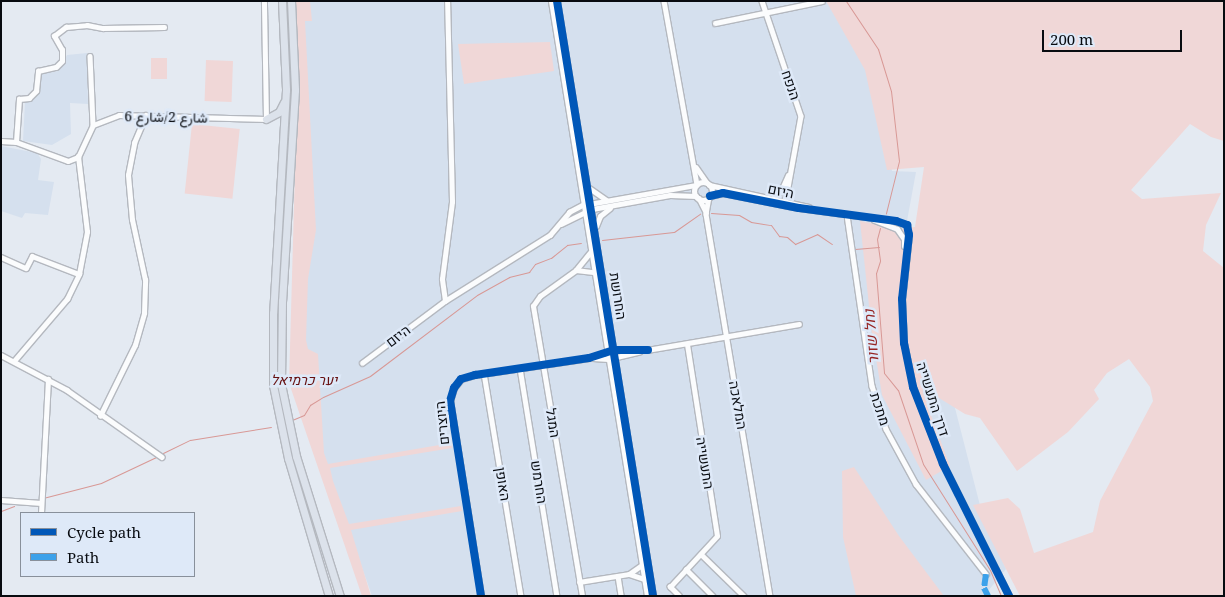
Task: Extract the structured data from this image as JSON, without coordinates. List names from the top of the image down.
{
  "streets": {
    "street": [
      "הנפח",
      "شارع 2/شارع 6",
      "היזם",
      "החרושת",
      "דרך התעשייה",
      "המלאכה",
      "מתכת",
      "היוצרים",
      "המגל",
      "התעשייה",
      "החרמש",
      "האופן"
    ]
  },
  "crossings": [
    ["הנפח", "היזם"],
    ["היזם", "החרושת"],
    ["היזם", "דרך התעשייה"],
    ["היזם", "המלאכה"],
    ["היזם", "מתכת"],
    ["החרושת", "היוצרים"],
    ["החרושת", "המגל"],
    ["דרך התעשייה", "מתכת"],
    ["היוצרים", "המגל"],
    ["היוצרים", "החרמש"],
    ["היוצרים", "האופן"]
  ],
  "water": ["נחל שזור"],
  "parks": ["יער כרמיאל"],
  "legend": ["Cycle path", "Path"],
  "scale_bar": "200 m"
}
